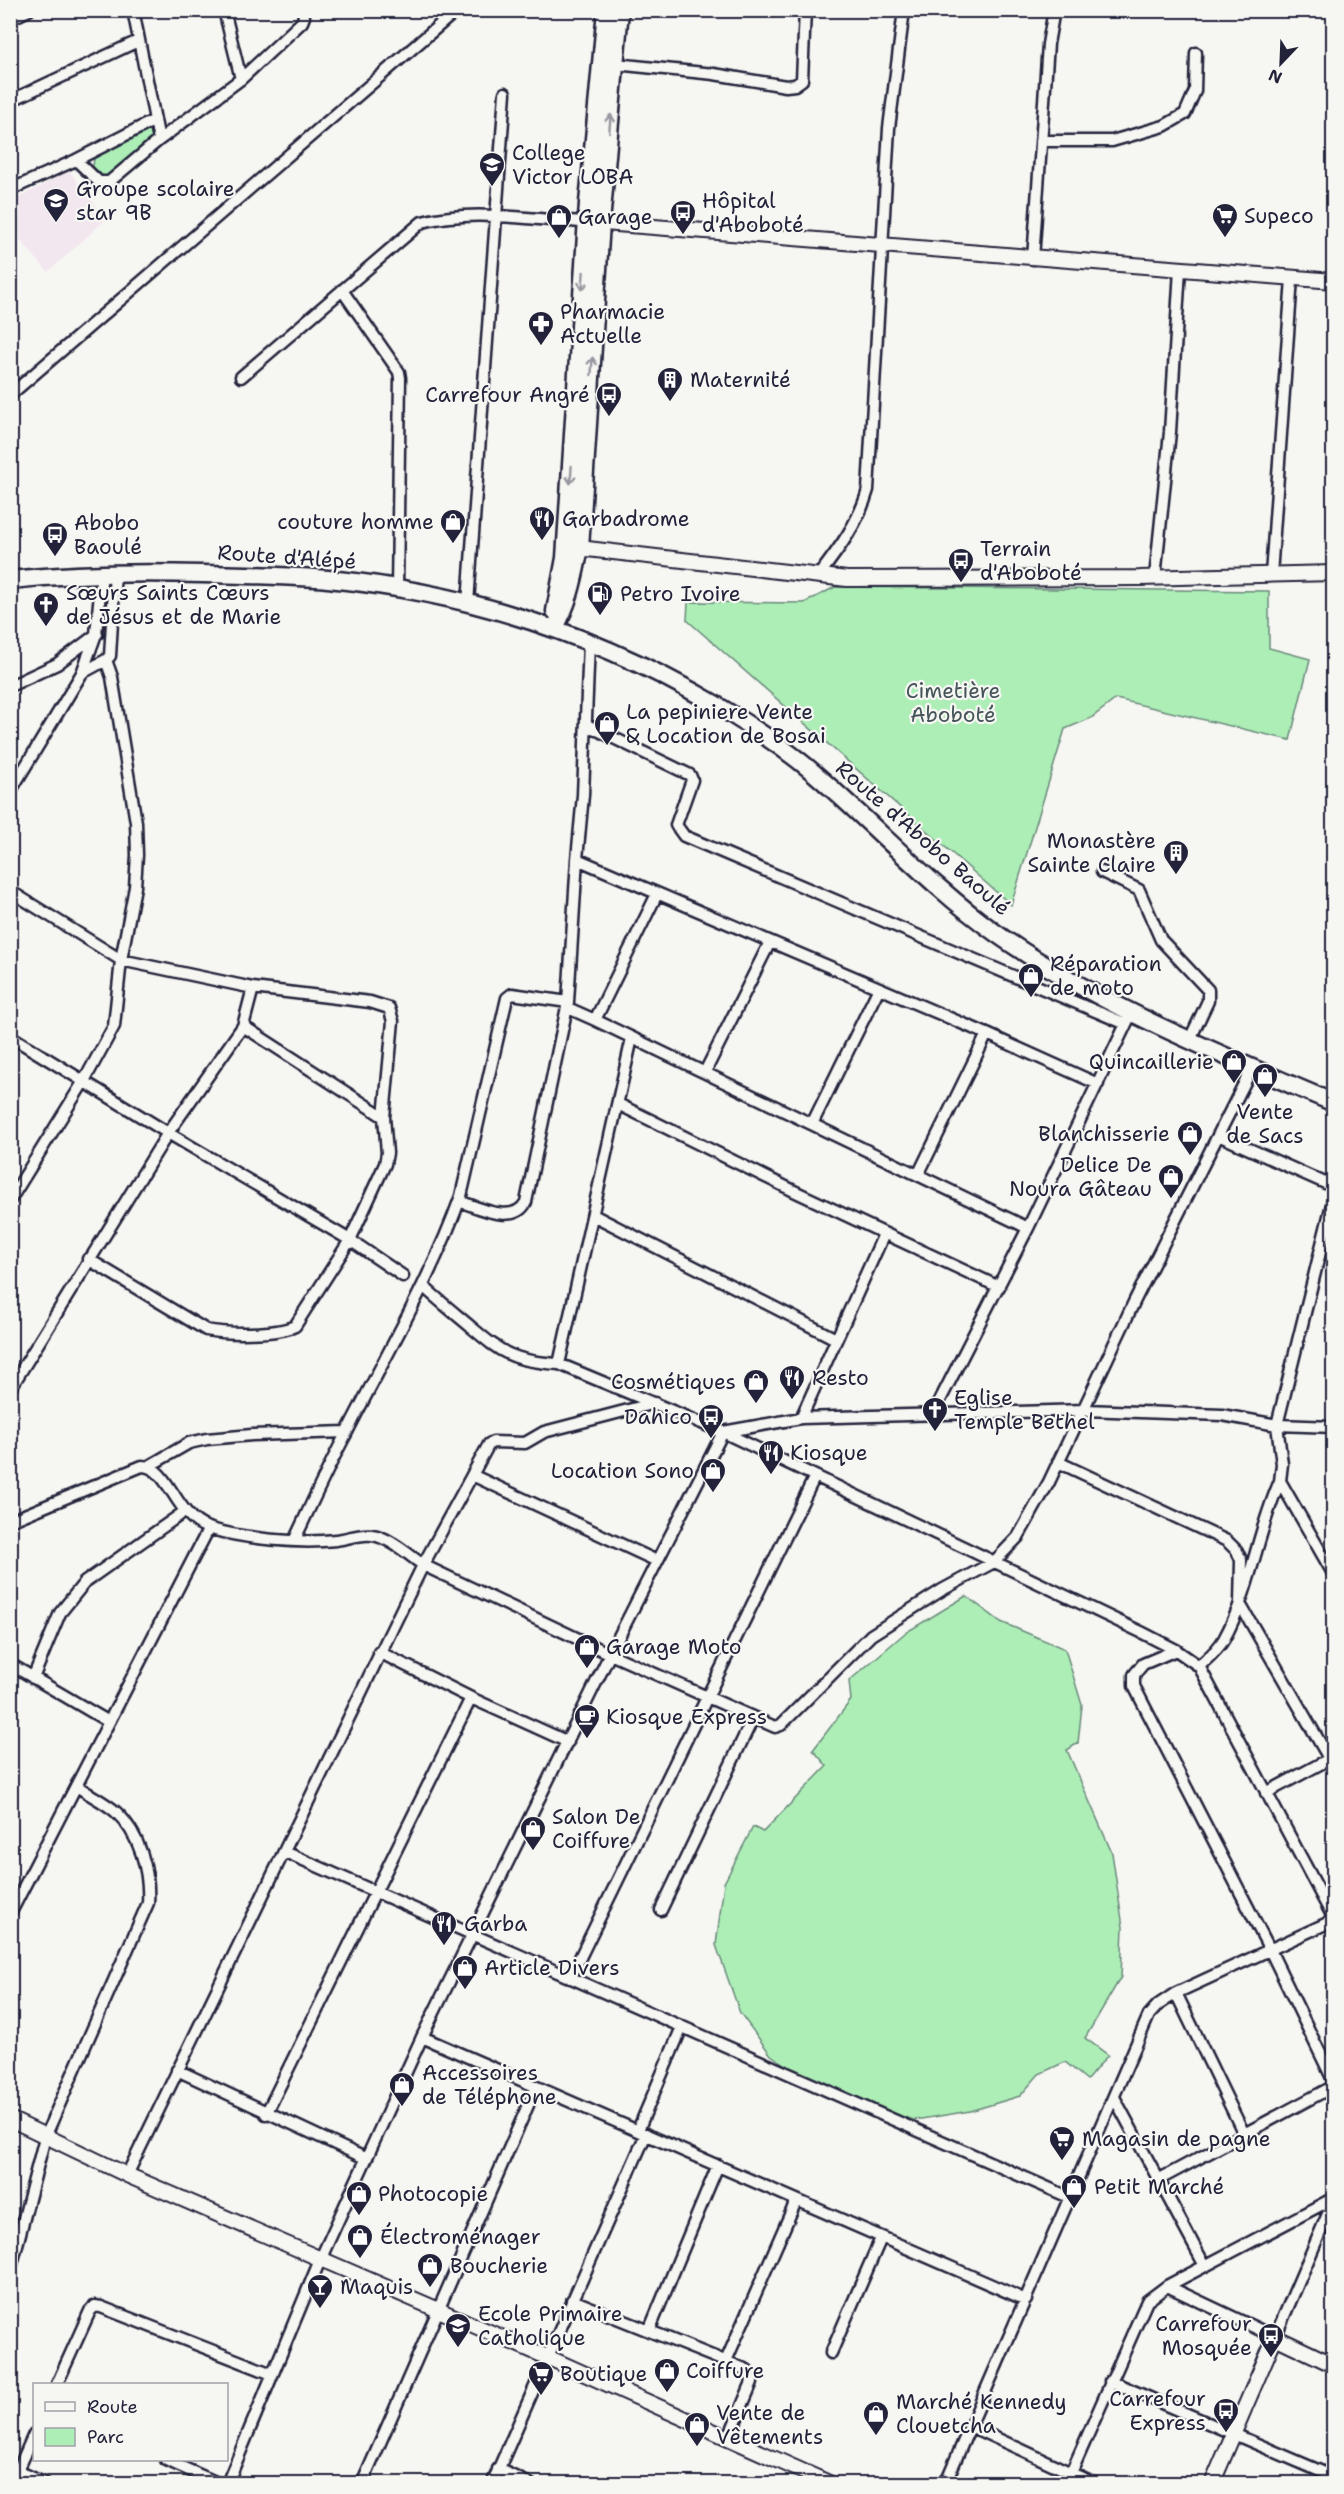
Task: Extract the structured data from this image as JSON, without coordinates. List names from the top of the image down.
{
  "streets": {
    "main road": ["Route d'Alépé", "Route d'Abobo Baoulé"]
  },
  "crossings": [
    ["Route d'Alépé", "Route d'Abobo Baoulé"]
  ],
  "parks": ["Cimetière Aboboté"],
  "places": {
    "school or university": ["College Victor LOBA", "Groupe scolaire star 9B", "Ecole Primaire Catholique"],
    "bus stop": [
      "Hôpital d'Aboboté",
      "Carrefour Angré",
      "Abobo Baoulé",
      "Terrain d'Aboboté",
      "Dahico",
      "Carrefour Mosquée",
      "Carrefour Express"
    ],
    "supermarket": ["Supeco", "Magasin de pagne", "Boutique"],
    "shop": [
      "Garage",
      "couture homme",
      "La pepiniere Vente & Location de Bosai",
      "Réparation de moto",
      "Quincaillerie",
      "Vente de Sacs",
      "Blanchisserie",
      "Delice De Noura Gâteau",
      "Cosmétiques",
      "Location Sono",
      "Garage Moto",
      "Salon De Coiffure",
      "Article Divers",
      "Accessoires de Téléphone",
      "Petit Marché",
      "Photocopie",
      "Électroménager",
      "Boucherie",
      "Coiffure",
      "Marché Kennedy Clouetcha",
      "Vente de Vêtements"
    ],
    "pharmacy": ["Pharmacie Actuelle"],
    "building": ["Maternité", "Monastère Sainte Claire"],
    "restaurant": [
      "Garbadrome",
      "Resto",
      "Kiosque",
      "Garba"
    ],
    "fuel station": ["Petro Ivoire"],
    "church": ["Sœurs Saints Cœurs de Jésus et de Marie", "Eglise Temple Bethel"],
    "cafe": ["Kiosque Express"],
    "bar": ["Maquis"]
  },
  "legend": ["Route", "Parc"],
  "north": "bottom left"
}
